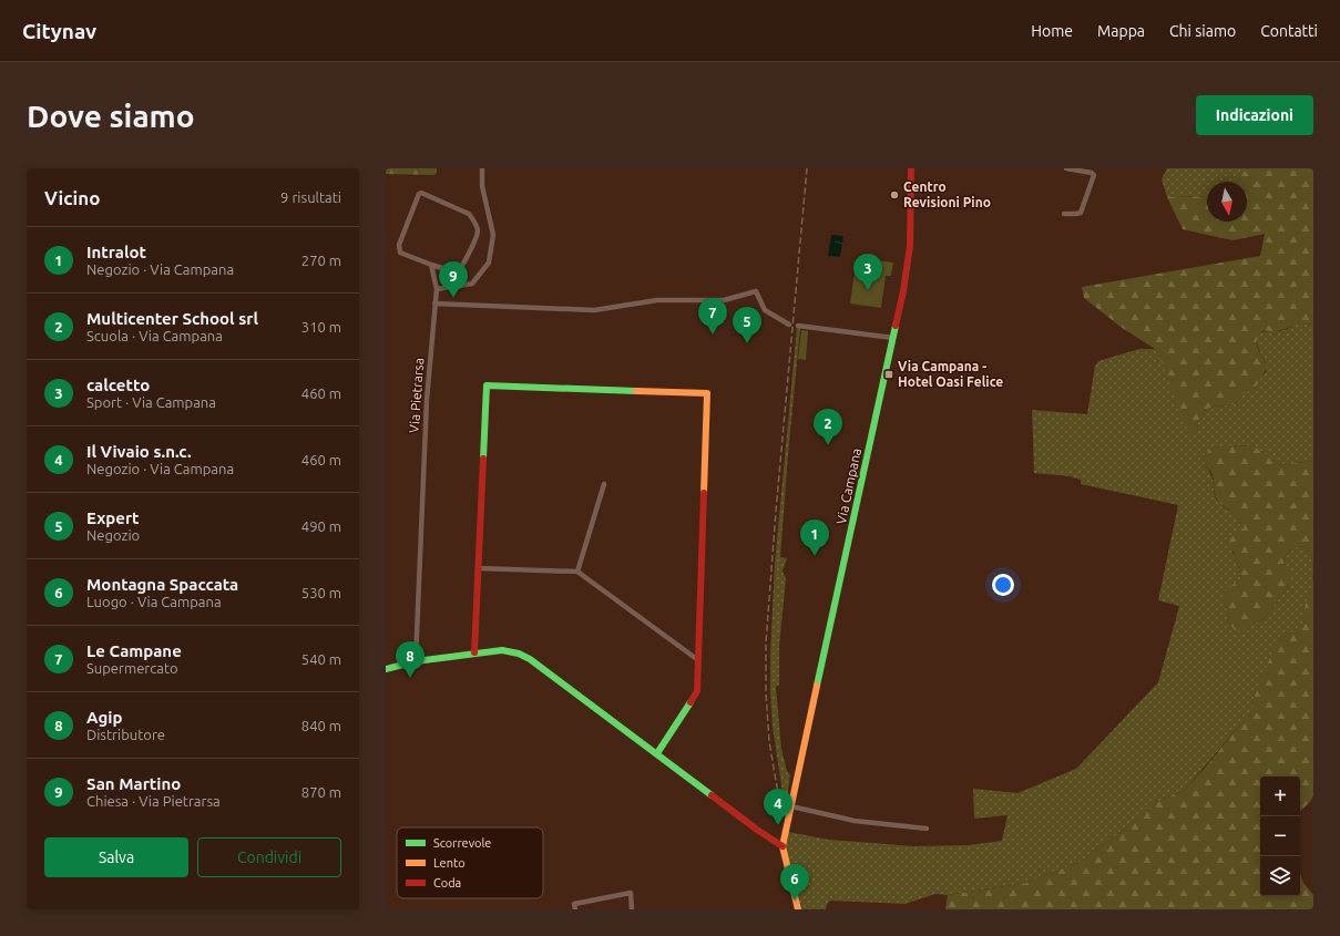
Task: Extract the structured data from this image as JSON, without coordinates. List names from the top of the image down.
{
  "streets": {
    "street": ["Via Pietrarsa", "Via Campana"]
  },
  "places": {
    "other": ["Centro Revisioni Pino"],
    "transit": ["Via Campana - Hotel Oasi Felice"]
  },
  "legend": ["Scorrevole", "Lento", "Coda"],
  "north": "bottom",
  "page": {
    "header": "Citynav",
    "nav": [
      "Home",
      "Mappa",
      "Chi siamo",
      "Contatti"
    ],
    "buttons": [
      "Indicazioni",
      ["Salva", "Condividi"]
    ],
    "title": "Dove siamo",
    "heading": ["Vicino", "9 risultati"],
    "list": [
      {
        "mark": "1",
        "name": "Intralot",
        "note": "Negozio · Via Campana",
        "value": "270 m"
      },
      {
        "mark": "2",
        "name": "Multicenter School srl",
        "note": "Scuola · Via Campana",
        "value": "310 m"
      },
      {
        "mark": "3",
        "name": "calcetto",
        "note": "Sport · Via Campana",
        "value": "460 m"
      },
      {
        "mark": "4",
        "name": "Il Vivaio s.n.c.",
        "note": "Negozio · Via Campana",
        "value": "460 m"
      },
      {
        "mark": "5",
        "name": "Expert",
        "note": "Negozio",
        "value": "490 m"
      },
      {
        "mark": "6",
        "name": "Montagna Spaccata",
        "note": "Luogo · Via Campana",
        "value": "530 m"
      },
      {
        "mark": "7",
        "name": "Le Campane",
        "note": "Supermercato",
        "value": "540 m"
      },
      {
        "mark": "8",
        "name": "Agip",
        "note": "Distributore",
        "value": "840 m"
      },
      {
        "mark": "9",
        "name": "San Martino",
        "note": "Chiesa · Via Pietrarsa",
        "value": "870 m"
      }
    ],
    "pins": [
      "3",
      "9",
      "7",
      "5",
      "2",
      "1",
      "8",
      "4",
      "6"
    ],
    "map_buttons": ["+", "−"]
  }
}
